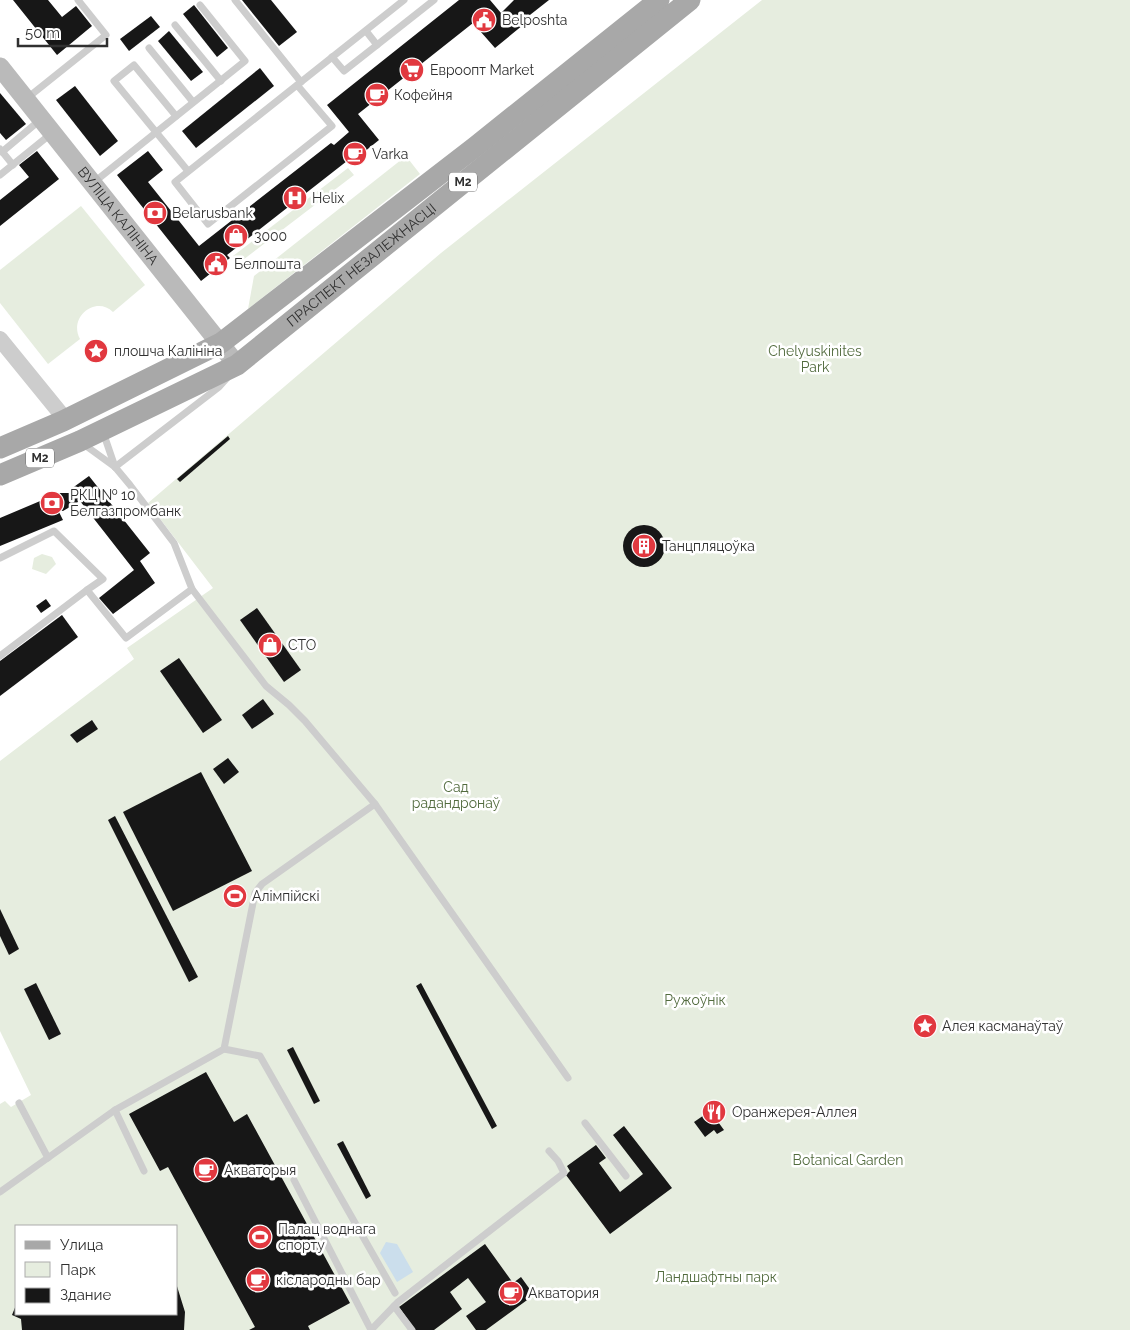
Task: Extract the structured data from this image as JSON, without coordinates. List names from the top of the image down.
{
  "streets": {
    "main road": ["М2", "ВУЛІЦА КАЛІНІНА", "ПРАСПЕКТ НЕЗАЛЕЖНАСЦІ"]
  },
  "crossings": [
    ["ВУЛІЦА КАЛІНІНА", "ПРАСПЕКТ НЕЗАЛЕЖНАСЦІ"]
  ],
  "parks": [
    "Chelyuskinites Park",
    "Сад радандронаў",
    "Ружоўнік",
    "Botanical Garden",
    "Ландшафтны парк"
  ],
  "places": {
    "public building": ["Belposhta", "Белпошта"],
    "supermarket": ["Евроопт Market"],
    "cafe": [
      "Кофейня",
      "Varka",
      "Акваторыя",
      "кіслародны бар",
      "Акватория"
    ],
    "hospital": ["Helix"],
    "bank": ["Belarusbank", "РКЦ № 10 Белгазпромбанк"],
    "shop": ["3000", "СТО"],
    "place": ["плошча Калініна", "Алея касманаўтаў"],
    "building": ["Танцпляцоўка"],
    "sports": ["Алімпійскі", "Палац воднага спорту"],
    "restaurant": ["Оранжерея-Аллея"]
  },
  "legend": ["Улица", "Парк", "Здание"],
  "scale_bar": "50 m"
}
